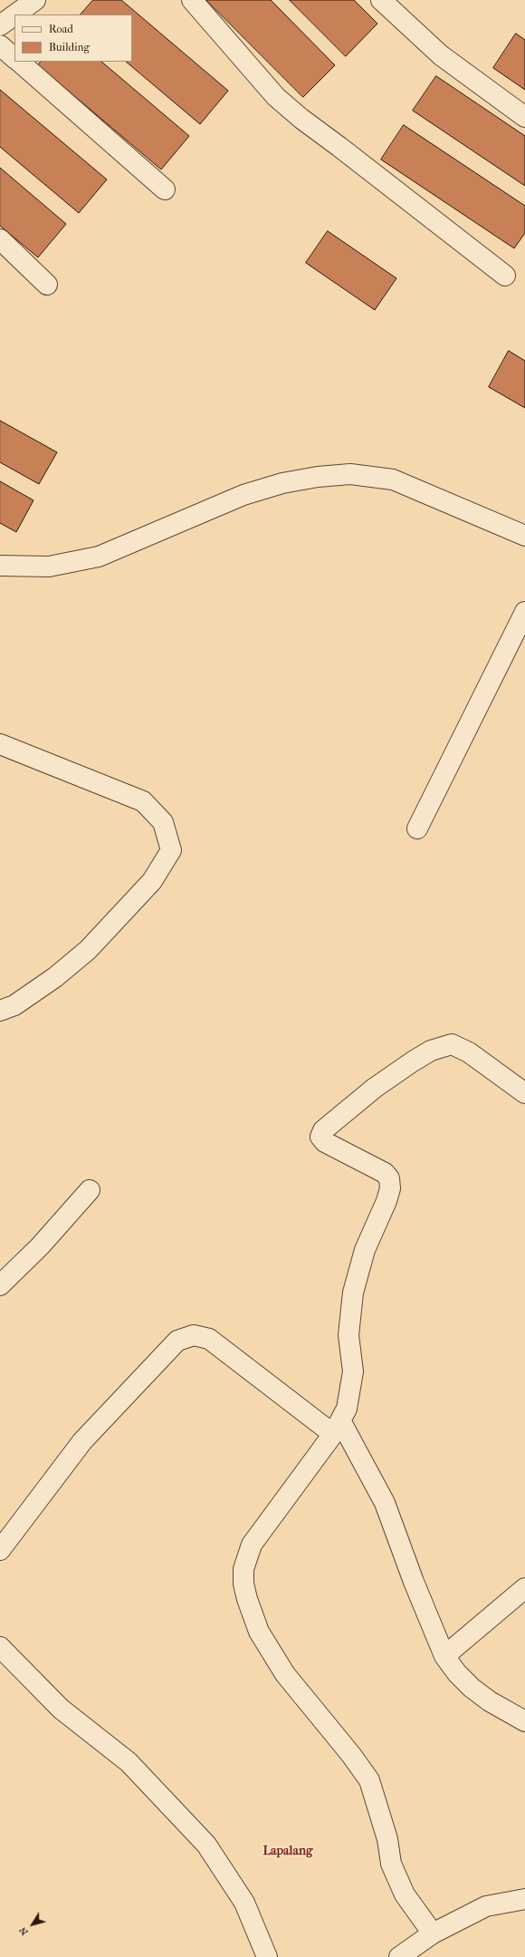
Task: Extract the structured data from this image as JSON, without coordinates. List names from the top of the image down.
{
  "districts": ["Lapalang"],
  "legend": ["Road", "Building"],
  "north": "bottom left"
}
